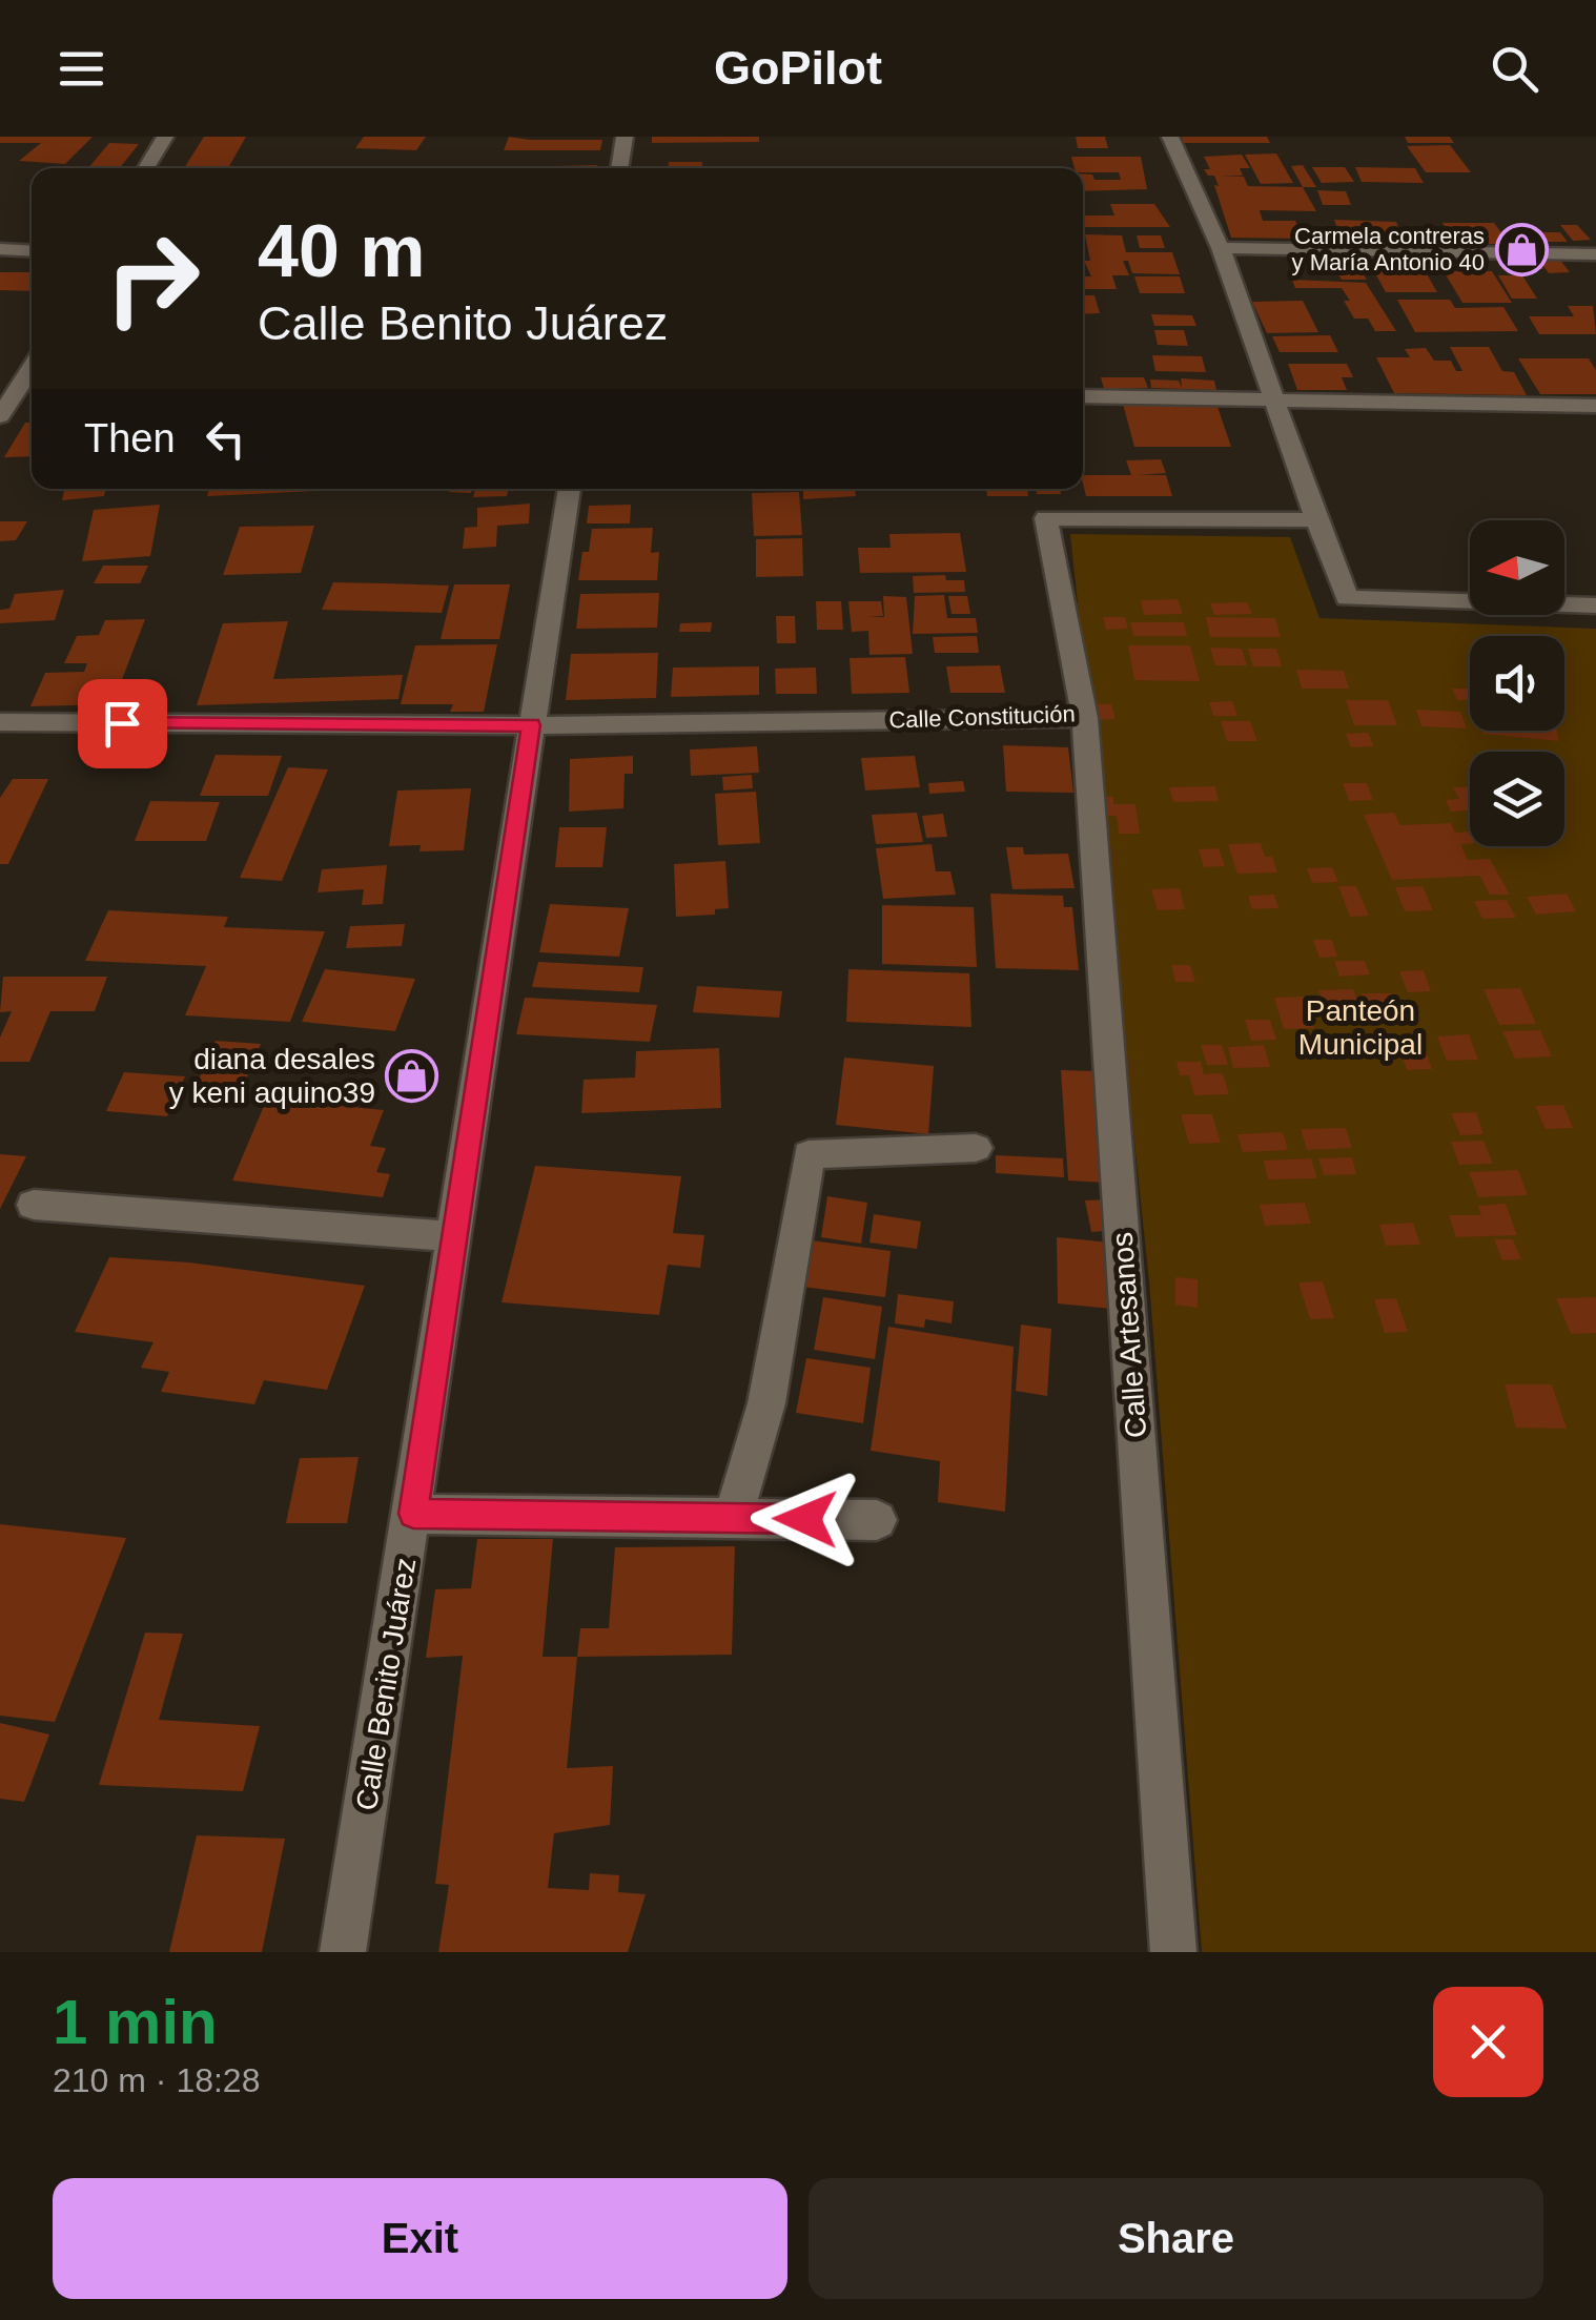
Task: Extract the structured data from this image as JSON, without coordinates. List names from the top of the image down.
{
  "streets": {
    "street": ["Calle Constitución", "Calle Artesanos", "Calle Benito Juárez"]
  },
  "crossings": [
    ["Calle Constitución", "Calle Artesanos"],
    ["Calle Constitución", "Calle Benito Juárez"]
  ],
  "parks": ["Panteón Municipal"],
  "places": {
    "shop": ["Carmela contreras y María Antonio 40", "diana desales y keni aquino39"]
  },
  "north": "left",
  "page": {
    "header": "GoPilot",
    "turn": ["40 m", "Calle Benito Juárez"],
    "then": "Then",
    "heading": ["1 min", "210 m · 18:28"],
    "buttons": ["Exit", "Share"]
  }
}
